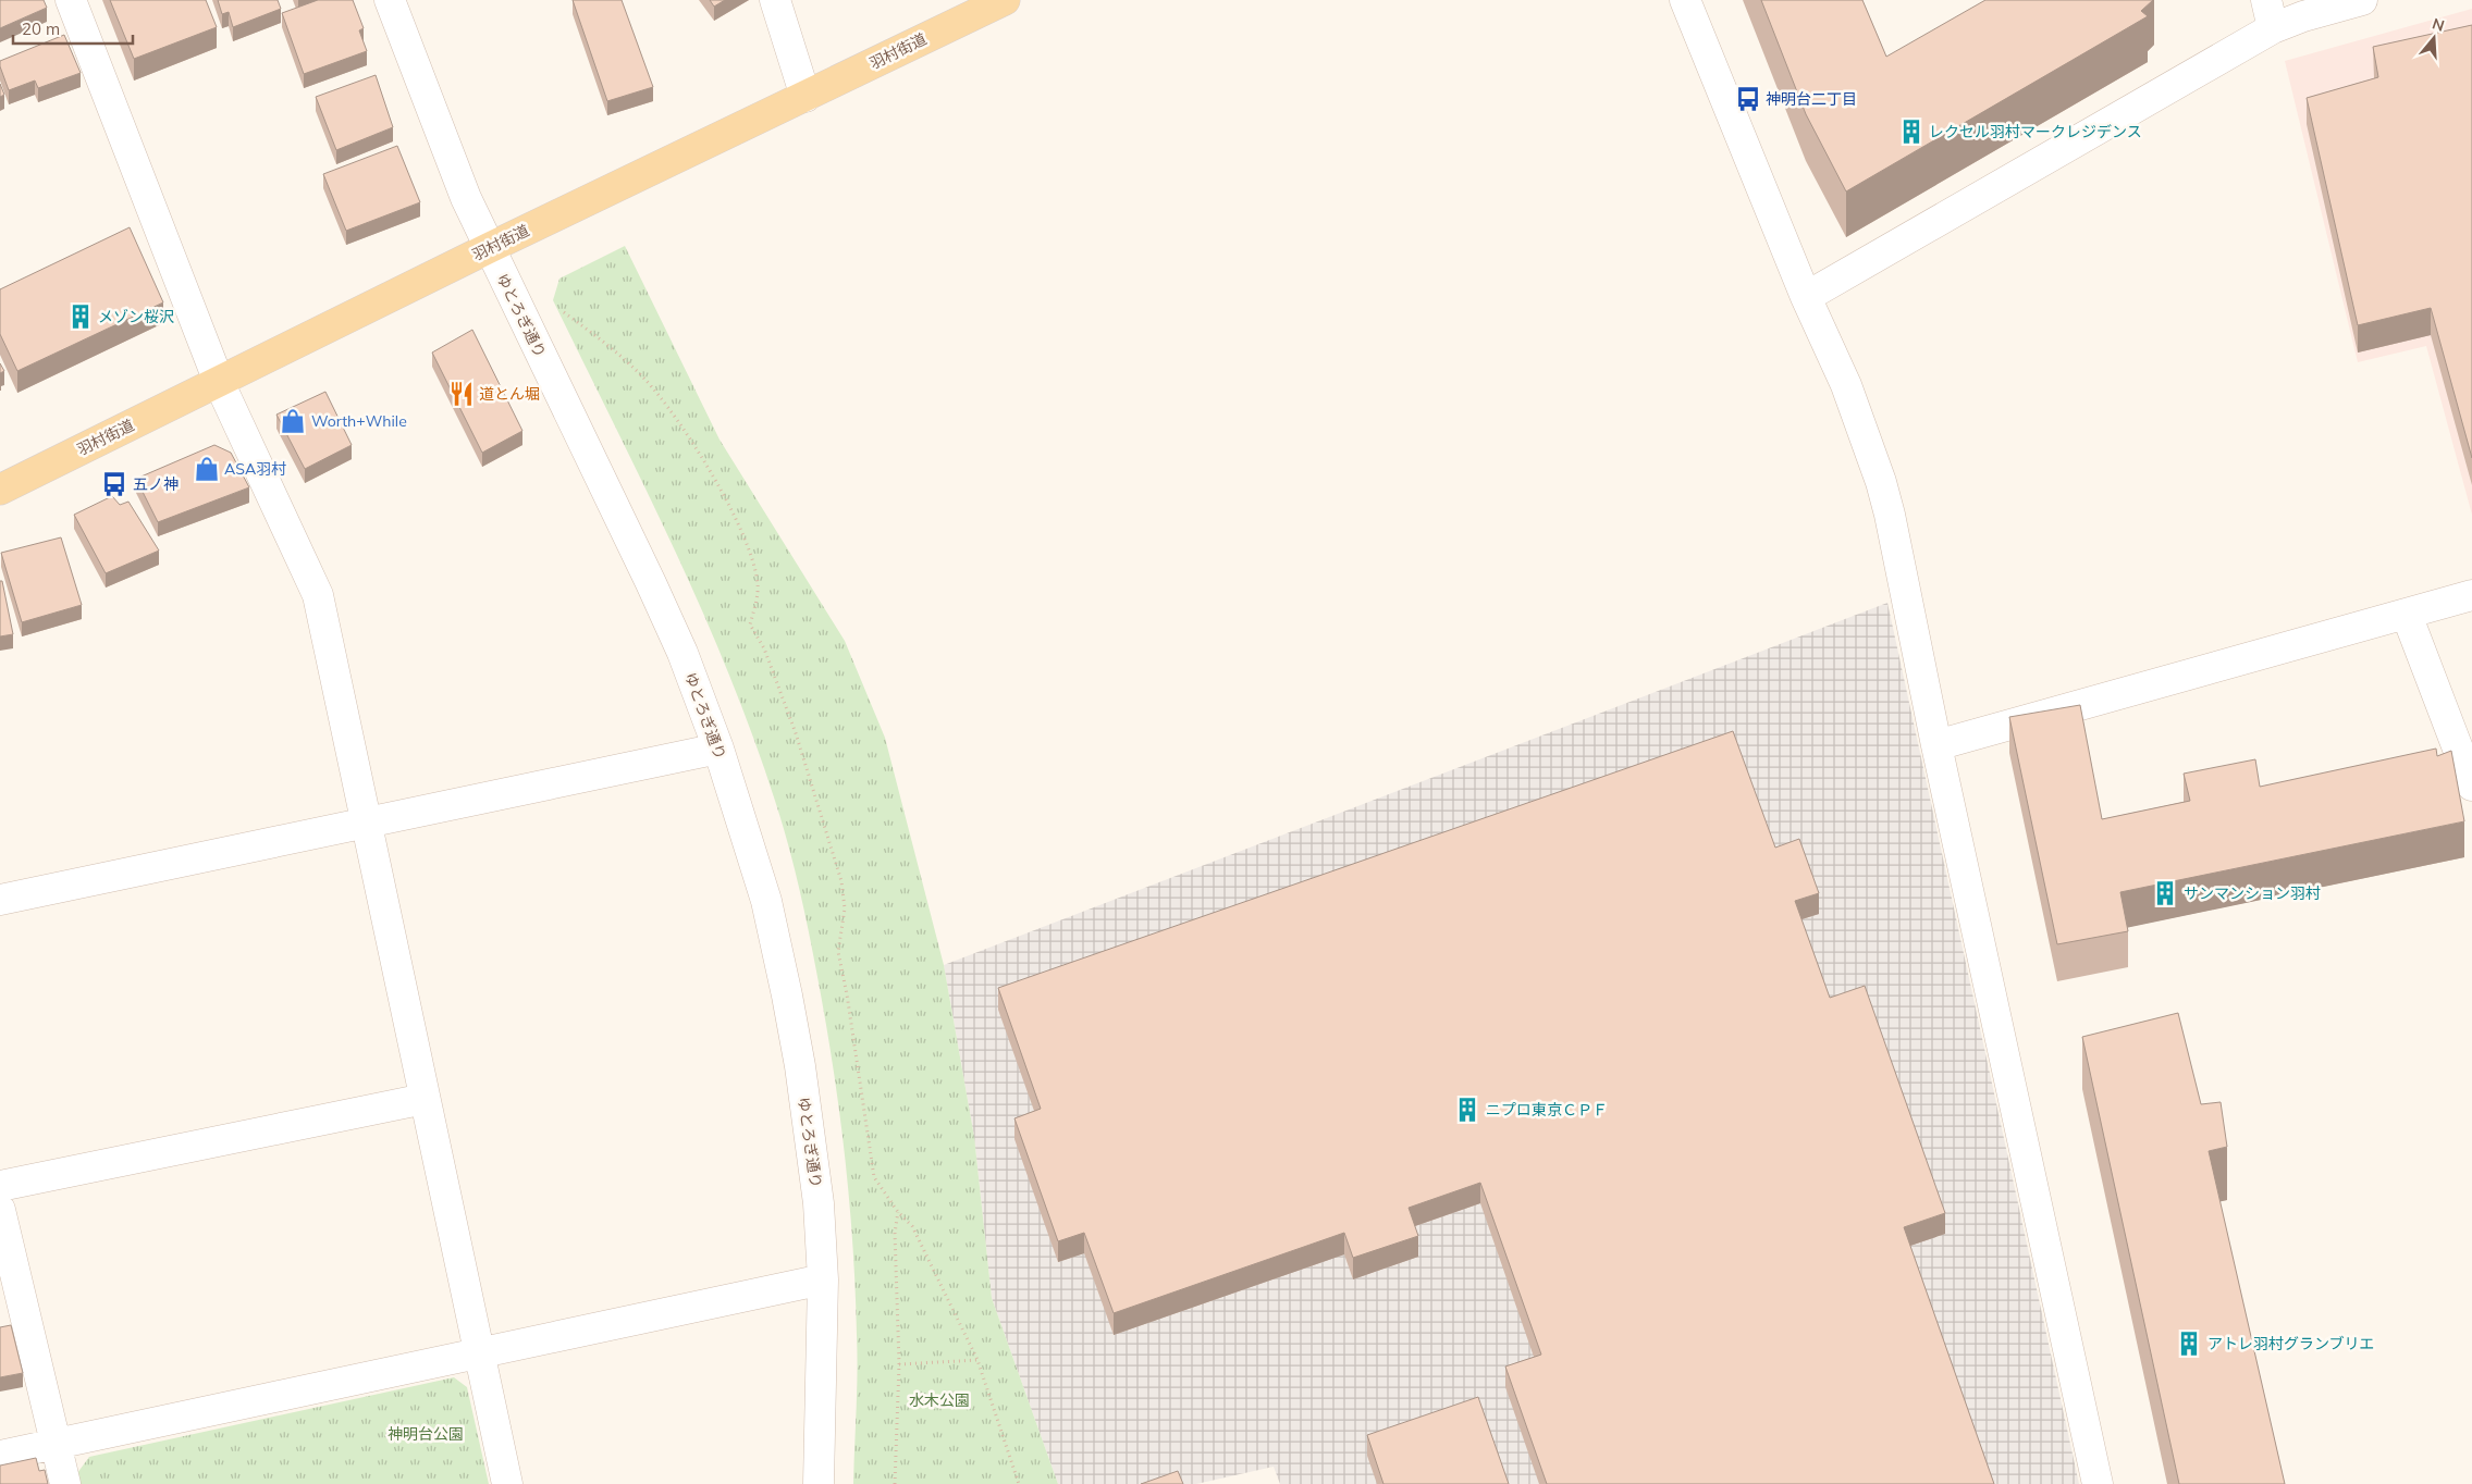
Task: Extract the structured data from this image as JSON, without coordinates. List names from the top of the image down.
{
  "streets": {
    "main road": ["羽村街道"],
    "street": ["ゆとろぎ通り"]
  },
  "crossings": [
    ["羽村街道", "ゆとろぎ通り"]
  ],
  "parks": ["水木公園", "神明台公園"],
  "places": {
    "bus stop": ["神明台二丁目", "五ノ神"],
    "building": [
      "レクセル羽村マークレジデンス",
      "メゾン桜沢",
      "サンマンション羽村",
      "ニプロ東京ＣＰＦ",
      "アトレ羽村グランブリエ"
    ],
    "restaurant": ["道とん堀"],
    "shop": ["Worth+While", "ASA羽村"]
  },
  "scale_bar": "20 m",
  "north": "top"
}
